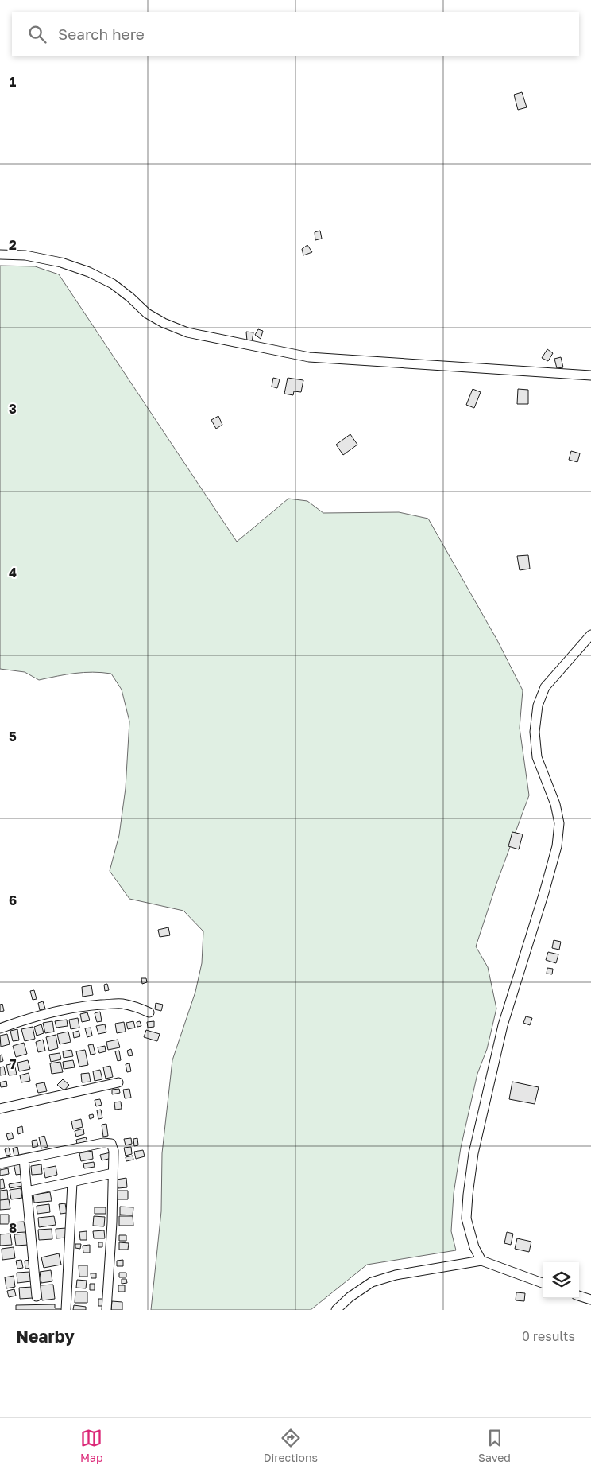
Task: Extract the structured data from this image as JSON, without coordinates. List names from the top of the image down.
{
  "page": {
    "search": "Search here",
    "heading": ["Nearby", "0 results"],
    "nav": ["Map", "Directions", "Saved"]
  },
  "grid": {
    "rows": [
      "1",
      "2",
      "3",
      "4",
      "5",
      "6",
      "7",
      "8"
    ]
  }
}
